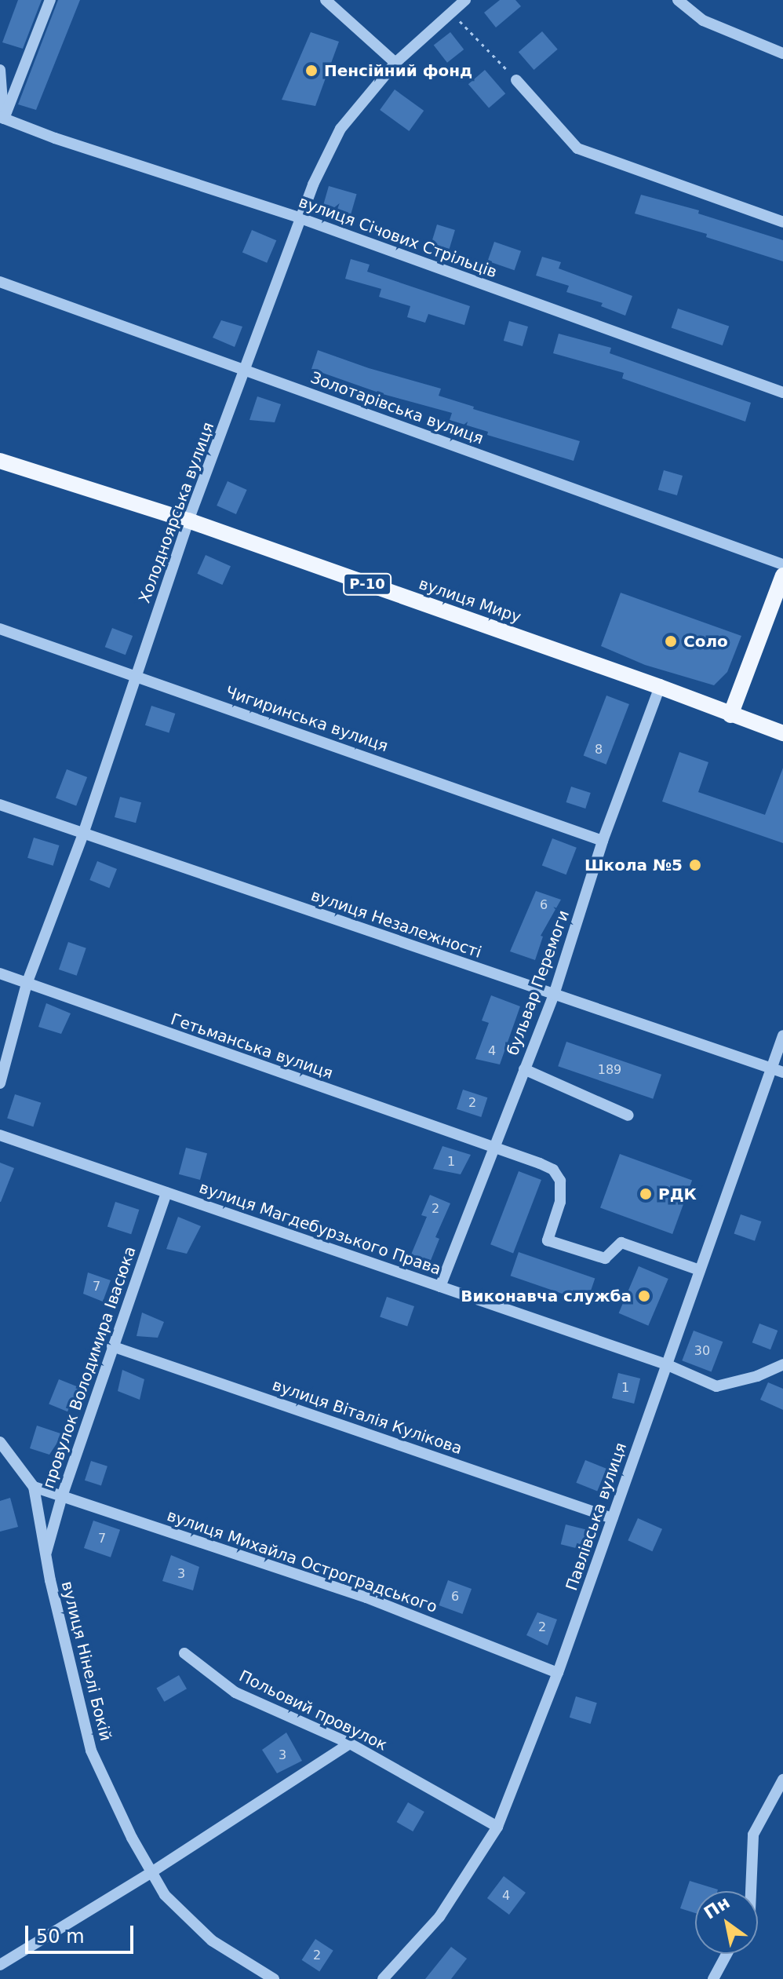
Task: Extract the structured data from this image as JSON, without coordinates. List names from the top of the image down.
{
  "streets": {
    "main road": ["Р-10", "вулиця Миру"],
    "street": [
      "вулиця Січових Стрільців",
      "Золотарівська вулиця",
      "Холодноярська вулиця",
      "Чигиринська вулиця",
      "вулиця Незалежності",
      "бульвар Перемоги",
      "Гетьманська вулиця",
      "вулиця Магдебурзького Права",
      "провулок Володимира Івасюка",
      "вулиця Віталія Кулікова",
      "Павлівська вулиця",
      "вулиця Михайла Остроградського",
      "вулиця Нінелі Бокій",
      "Польовий провулок"
    ]
  },
  "crossings": [
    ["вулиця Січових Стрільців", "Холодноярська вулиця"],
    ["Золотарівська вулиця", "Холодноярська вулиця"],
    ["Холодноярська вулиця", "вулиця Миру"],
    ["Холодноярська вулиця", "Чигиринська вулиця"],
    ["Холодноярська вулиця", "вулиця Незалежності"],
    ["Холодноярська вулиця", "Гетьманська вулиця"],
    ["вулиця Миру", "бульвар Перемоги"],
    ["Чигиринська вулиця", "бульвар Перемоги"],
    ["вулиця Незалежності", "бульвар Перемоги"],
    ["вулиця Незалежності", "Павлівська вулиця"],
    ["бульвар Перемоги", "Гетьманська вулиця"],
    ["бульвар Перемоги", "вулиця Магдебурзького Права"],
    ["Гетьманська вулиця", "Павлівська вулиця"],
    ["вулиця Магдебурзького Права", "провулок Володимира Івасюка"],
    ["вулиця Магдебурзького Права", "Павлівська вулиця"],
    ["провулок Володимира Івасюка", "вулиця Віталія Кулікова"],
    ["провулок Володимира Івасюка", "вулиця Михайла Остроградського"],
    ["провулок Володимира Івасюка", "вулиця Нінелі Бокій"],
    ["вулиця Віталія Кулікова", "Павлівська вулиця"],
    ["Павлівська вулиця", "вулиця Михайла Остроградського"],
    ["Павлівська вулиця", "Польовий провулок"],
    ["вулиця Михайла Остроградського", "вулиця Нінелі Бокій"]
  ],
  "places": [
    "Пенсійний фонд",
    "Соло",
    "Школа №5",
    "РДК",
    "Виконавча служба"
  ],
  "house_numbers": [
    "8",
    "6",
    "4",
    "189",
    "2",
    "1",
    "2",
    "7",
    "30",
    "1",
    "7",
    "3",
    "6",
    "2",
    "3",
    "4",
    "2"
  ],
  "scale_bar": "50 m",
  "north": "top left"
}
